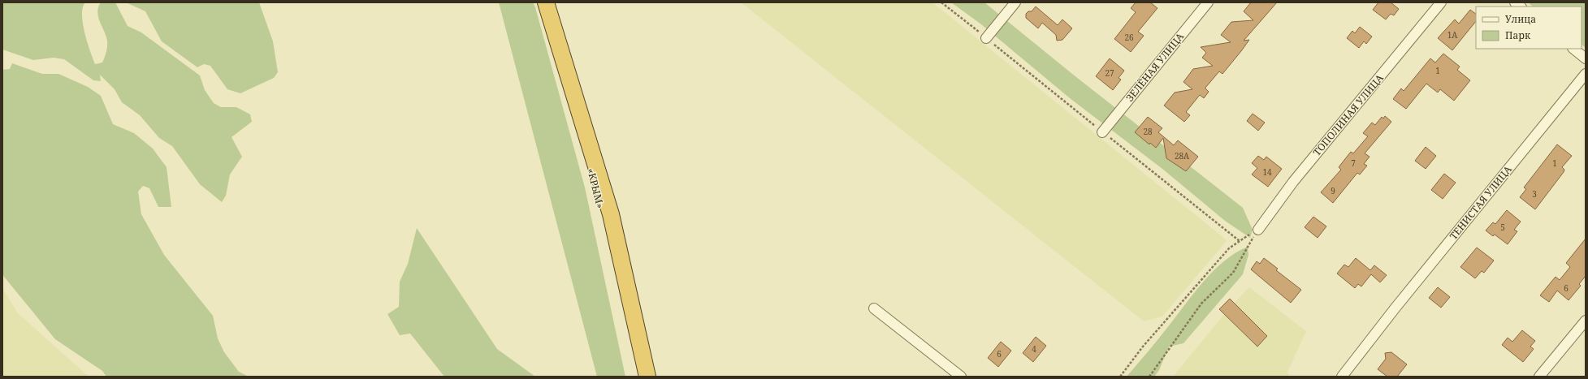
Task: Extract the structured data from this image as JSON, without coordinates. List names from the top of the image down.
{
  "streets": {
    "highway": ["«КРЫМ»"],
    "street": ["ЗЕЛЁНАЯ УЛИЦА", "ТОПОЛИНАЯ УЛИЦА", "ТЕНИСТАЯ УЛИЦА"]
  },
  "house_numbers": [
    "1А",
    "26",
    "1",
    "27",
    "28",
    "28А",
    "7",
    "1",
    "14",
    "9",
    "3",
    "5",
    "6",
    "4",
    "6"
  ],
  "legend": ["Улица", "Парк"]
}
